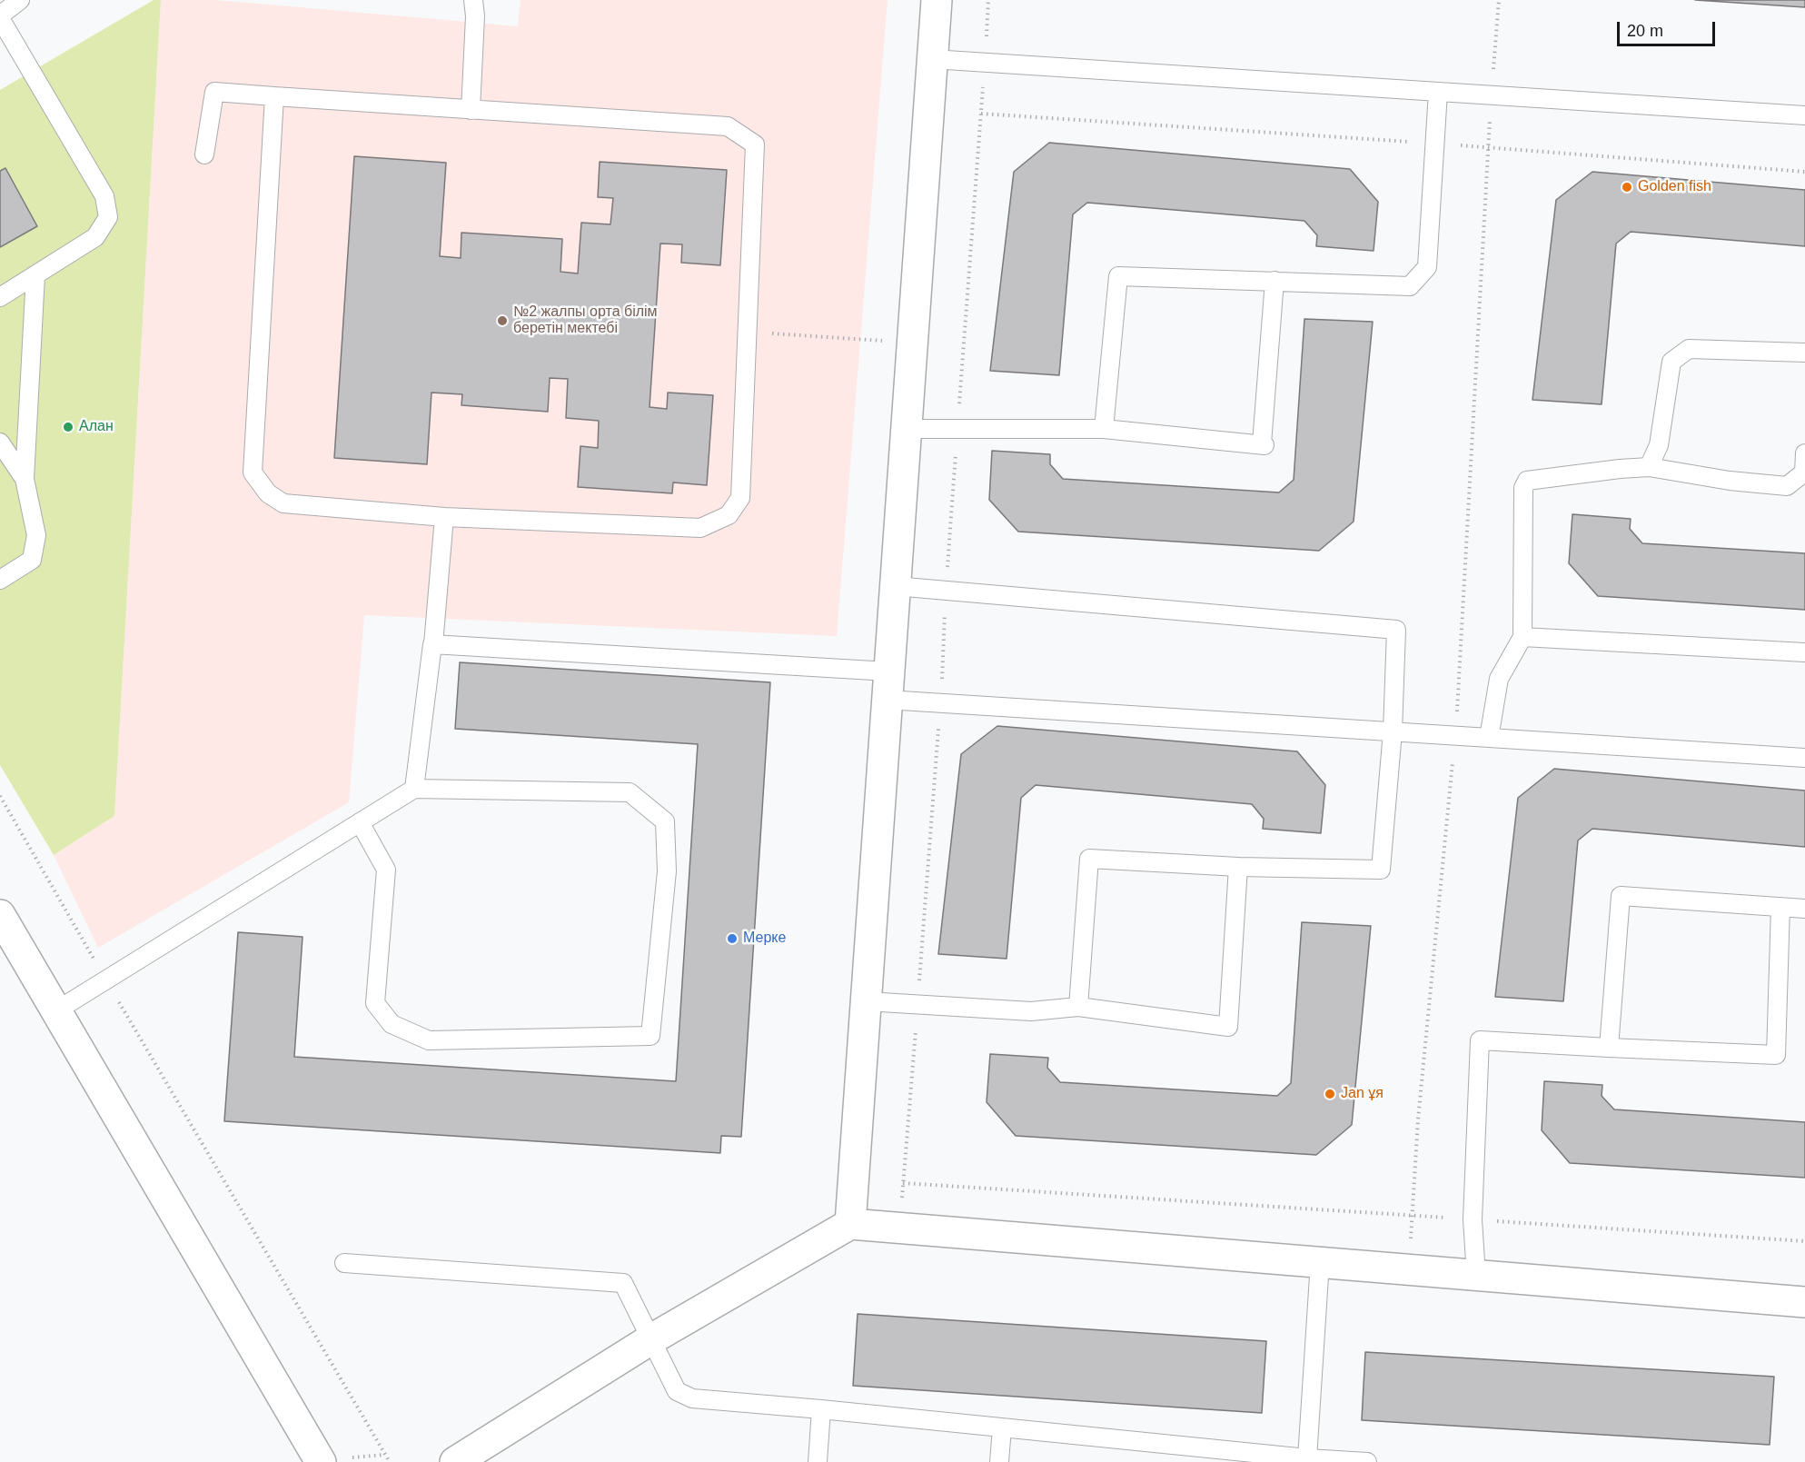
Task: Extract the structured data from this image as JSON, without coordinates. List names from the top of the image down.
{
  "places": [
    "Golden fish",
    "№2 жалпы орта білім беретін мектебі",
    "Алан",
    "Мерке",
    "Jan ұя"
  ],
  "scale_bar": "20 m"
}
